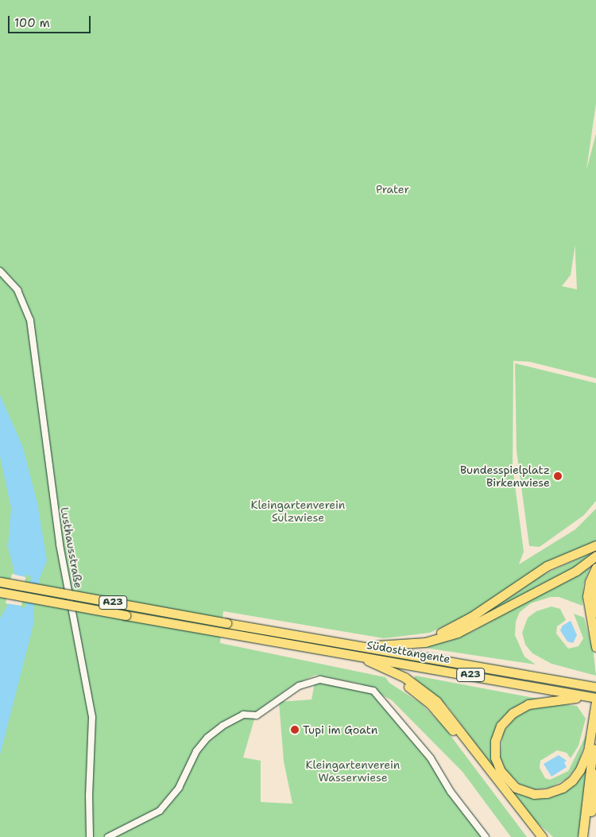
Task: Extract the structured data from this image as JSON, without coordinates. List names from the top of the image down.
{
  "streets": {
    "highway": ["A23", "Südosttangente"],
    "street": ["Lusthausstraße"]
  },
  "parks": ["Prater", "Kleingartenverein Sulzwiese", "Kleingartenverein Wasserwiese"],
  "places": ["Bundesspielplatz Birkenwiese", "Tupi im Goatn"],
  "scale_bar": "100 m"
}
